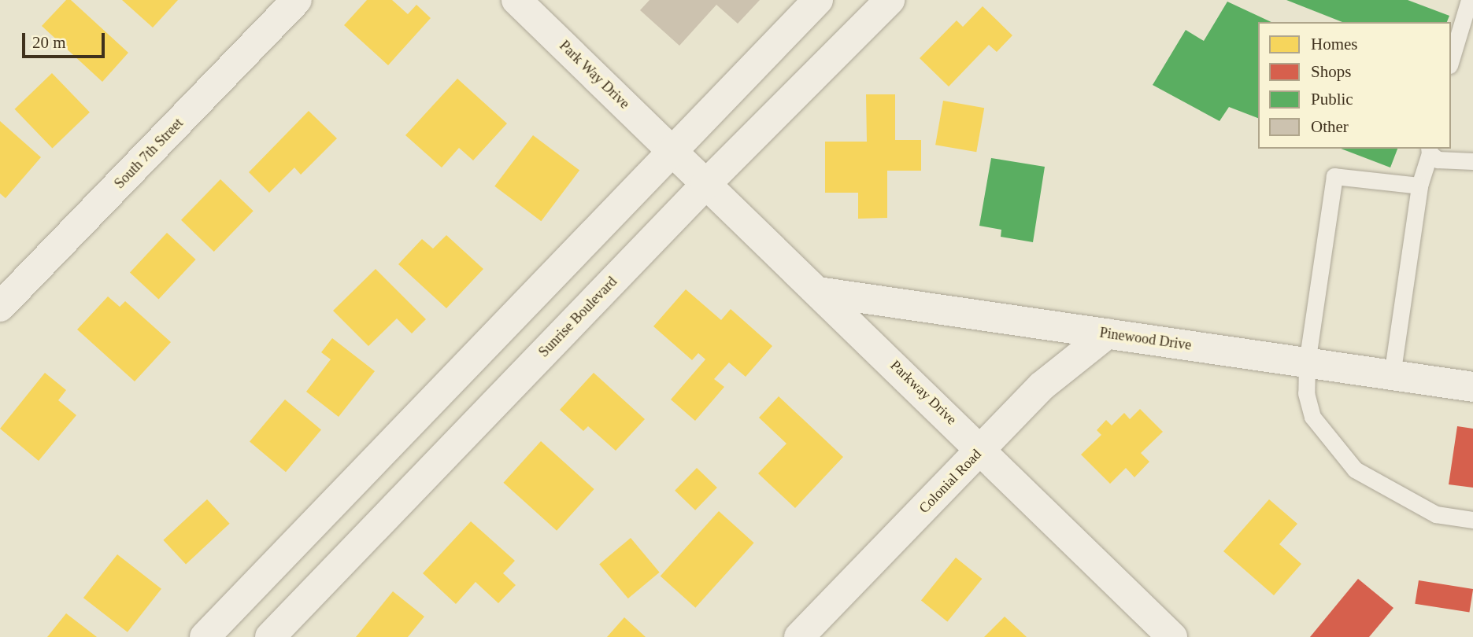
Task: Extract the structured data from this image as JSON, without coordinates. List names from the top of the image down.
{
  "streets": {
    "street": [
      "Park Way Drive",
      "South 7th Street",
      "Sunrise Boulevard",
      "Pinewood Drive",
      "Parkway Drive",
      "Colonial Road"
    ]
  },
  "crossings": [
    ["Park Way Drive", "Parkway Drive"],
    ["Sunrise Boulevard", "Parkway Drive"],
    ["Pinewood Drive", "Parkway Drive"],
    ["Pinewood Drive", "Colonial Road"],
    ["Parkway Drive", "Colonial Road"]
  ],
  "legend": [
    "Homes",
    "Shops",
    "Public",
    "Other"
  ],
  "scale_bar": "20 m"
}
